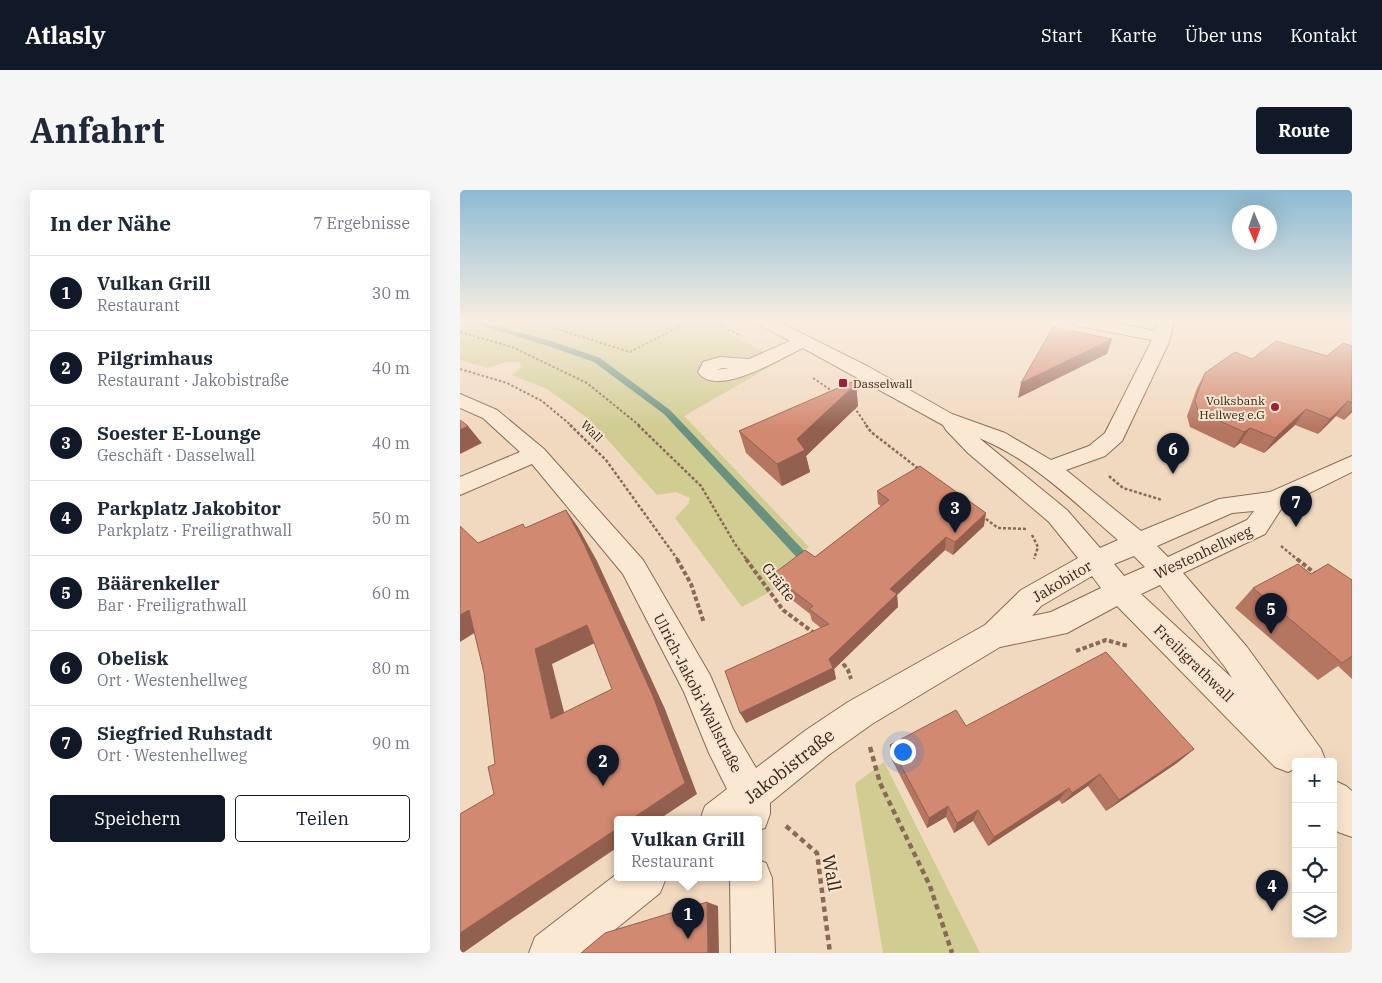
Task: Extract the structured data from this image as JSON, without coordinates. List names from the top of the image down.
{
  "streets": {
    "street": [
      "Westenhellweg",
      "Jakobitor",
      "Freiligrathwall",
      "Ulrich-Jakobi-Wallstraße",
      "Jakobistraße"
    ],
    "path": ["Wall", "Gräfte"]
  },
  "crossings": [
    ["Wall", "Ulrich-Jakobi-Wallstraße"],
    ["Wall", "Jakobistraße"],
    ["Westenhellweg", "Jakobitor"],
    ["Westenhellweg", "Freiligrathwall"],
    ["Jakobitor", "Freiligrathwall"],
    ["Jakobitor", "Jakobistraße"],
    ["Ulrich-Jakobi-Wallstraße", "Jakobistraße"]
  ],
  "places": {
    "transit": ["Dasselwall"],
    "other": ["Volksbank Hellweg e.G"]
  },
  "north": "bottom",
  "page": {
    "header": "Atlasly",
    "nav": [
      "Start",
      "Karte",
      "Über uns",
      "Kontakt"
    ],
    "title": "Anfahrt",
    "buttons": [
      "Route",
      ["Speichern", "Teilen"]
    ],
    "heading": ["In der Nähe", "7 Ergebnisse"],
    "list": [
      {
        "mark": "1",
        "name": "Vulkan Grill",
        "note": "Restaurant",
        "value": "30 m"
      },
      {
        "mark": "2",
        "name": "Pilgrimhaus",
        "note": "Restaurant · Jakobistraße",
        "value": "40 m"
      },
      {
        "mark": "3",
        "name": "Soester E-Lounge",
        "note": "Geschäft · Dasselwall",
        "value": "40 m"
      },
      {
        "mark": "4",
        "name": "Parkplatz Jakobitor",
        "note": "Parkplatz · Freiligrathwall",
        "value": "50 m"
      },
      {
        "mark": "5",
        "name": "Bäärenkeller",
        "note": "Bar · Freiligrathwall",
        "value": "60 m"
      },
      {
        "mark": "6",
        "name": "Obelisk",
        "note": "Ort · Westenhellweg",
        "value": "80 m"
      },
      {
        "mark": "7",
        "name": "Siegfried Ruhstadt",
        "note": "Ort · Westenhellweg",
        "value": "90 m"
      }
    ],
    "pins": [
      "6",
      "7",
      "3",
      "5",
      "2",
      "4",
      "1"
    ],
    "map_buttons": ["+", "−"],
    "popup": ["Vulkan Grill", "Restaurant"]
  }
}
